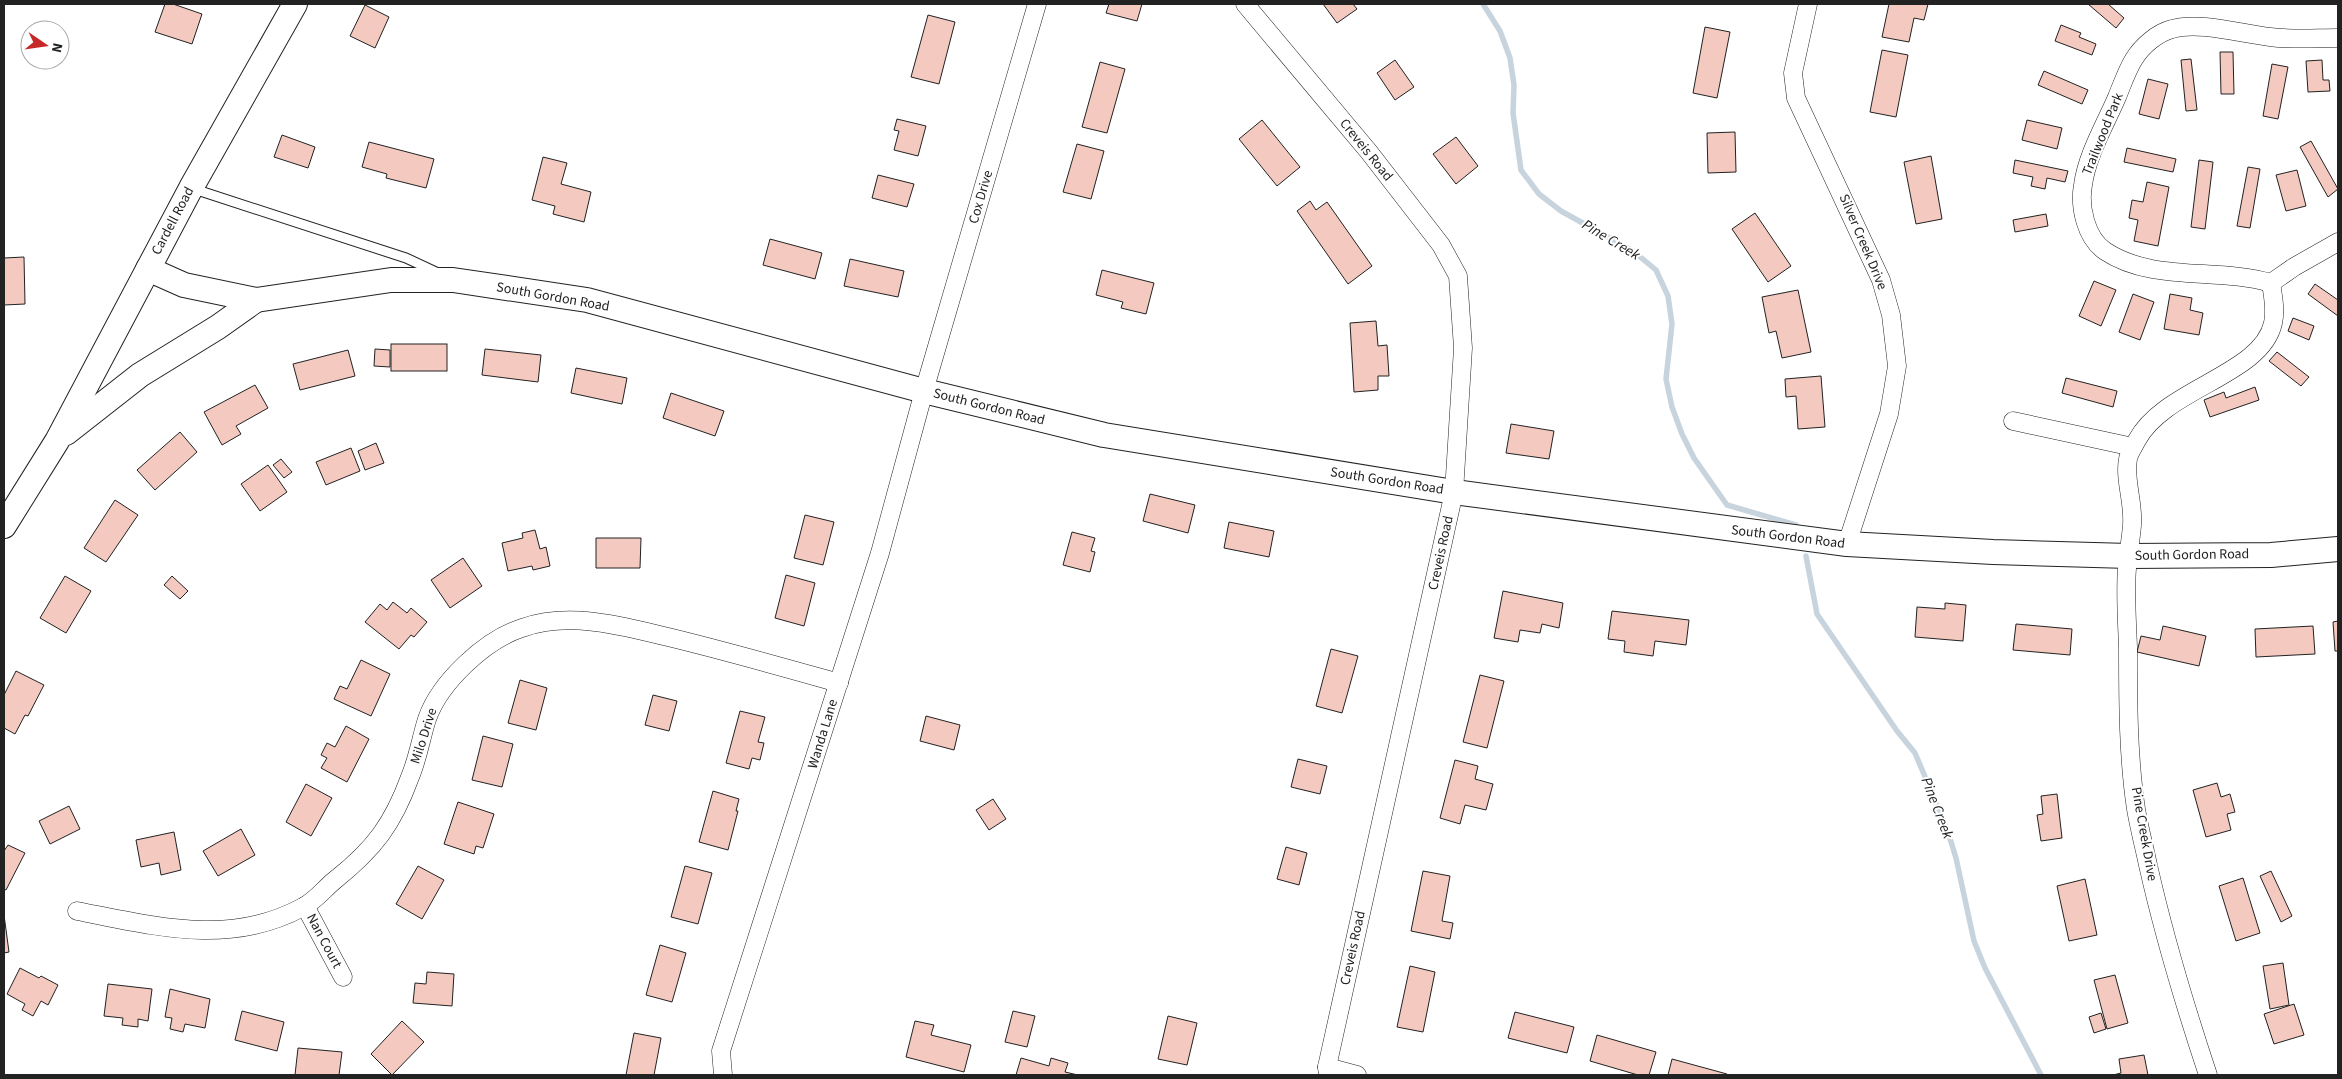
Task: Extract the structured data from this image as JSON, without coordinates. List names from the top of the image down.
{
  "streets": {
    "street": [
      "Trailwood Park",
      "Creveis Road",
      "Cox Drive",
      "Cardell Road",
      "Silver Creek Drive",
      "South Gordon Road",
      "Wanda Lane",
      "Milo Drive",
      "Pine Creek Drive",
      "Nan Court"
    ]
  },
  "crossings": [
    ["Creveis Road", "South Gordon Road"],
    ["Cox Drive", "South Gordon Road"],
    ["Cox Drive", "Wanda Lane"],
    ["Cardell Road", "South Gordon Road"],
    ["Silver Creek Drive", "South Gordon Road"],
    ["South Gordon Road", "Wanda Lane"],
    ["South Gordon Road", "Pine Creek Drive"],
    ["Wanda Lane", "Milo Drive"],
    ["Milo Drive", "Nan Court"]
  ],
  "water": ["Pine Creek"],
  "north": "right"
}
